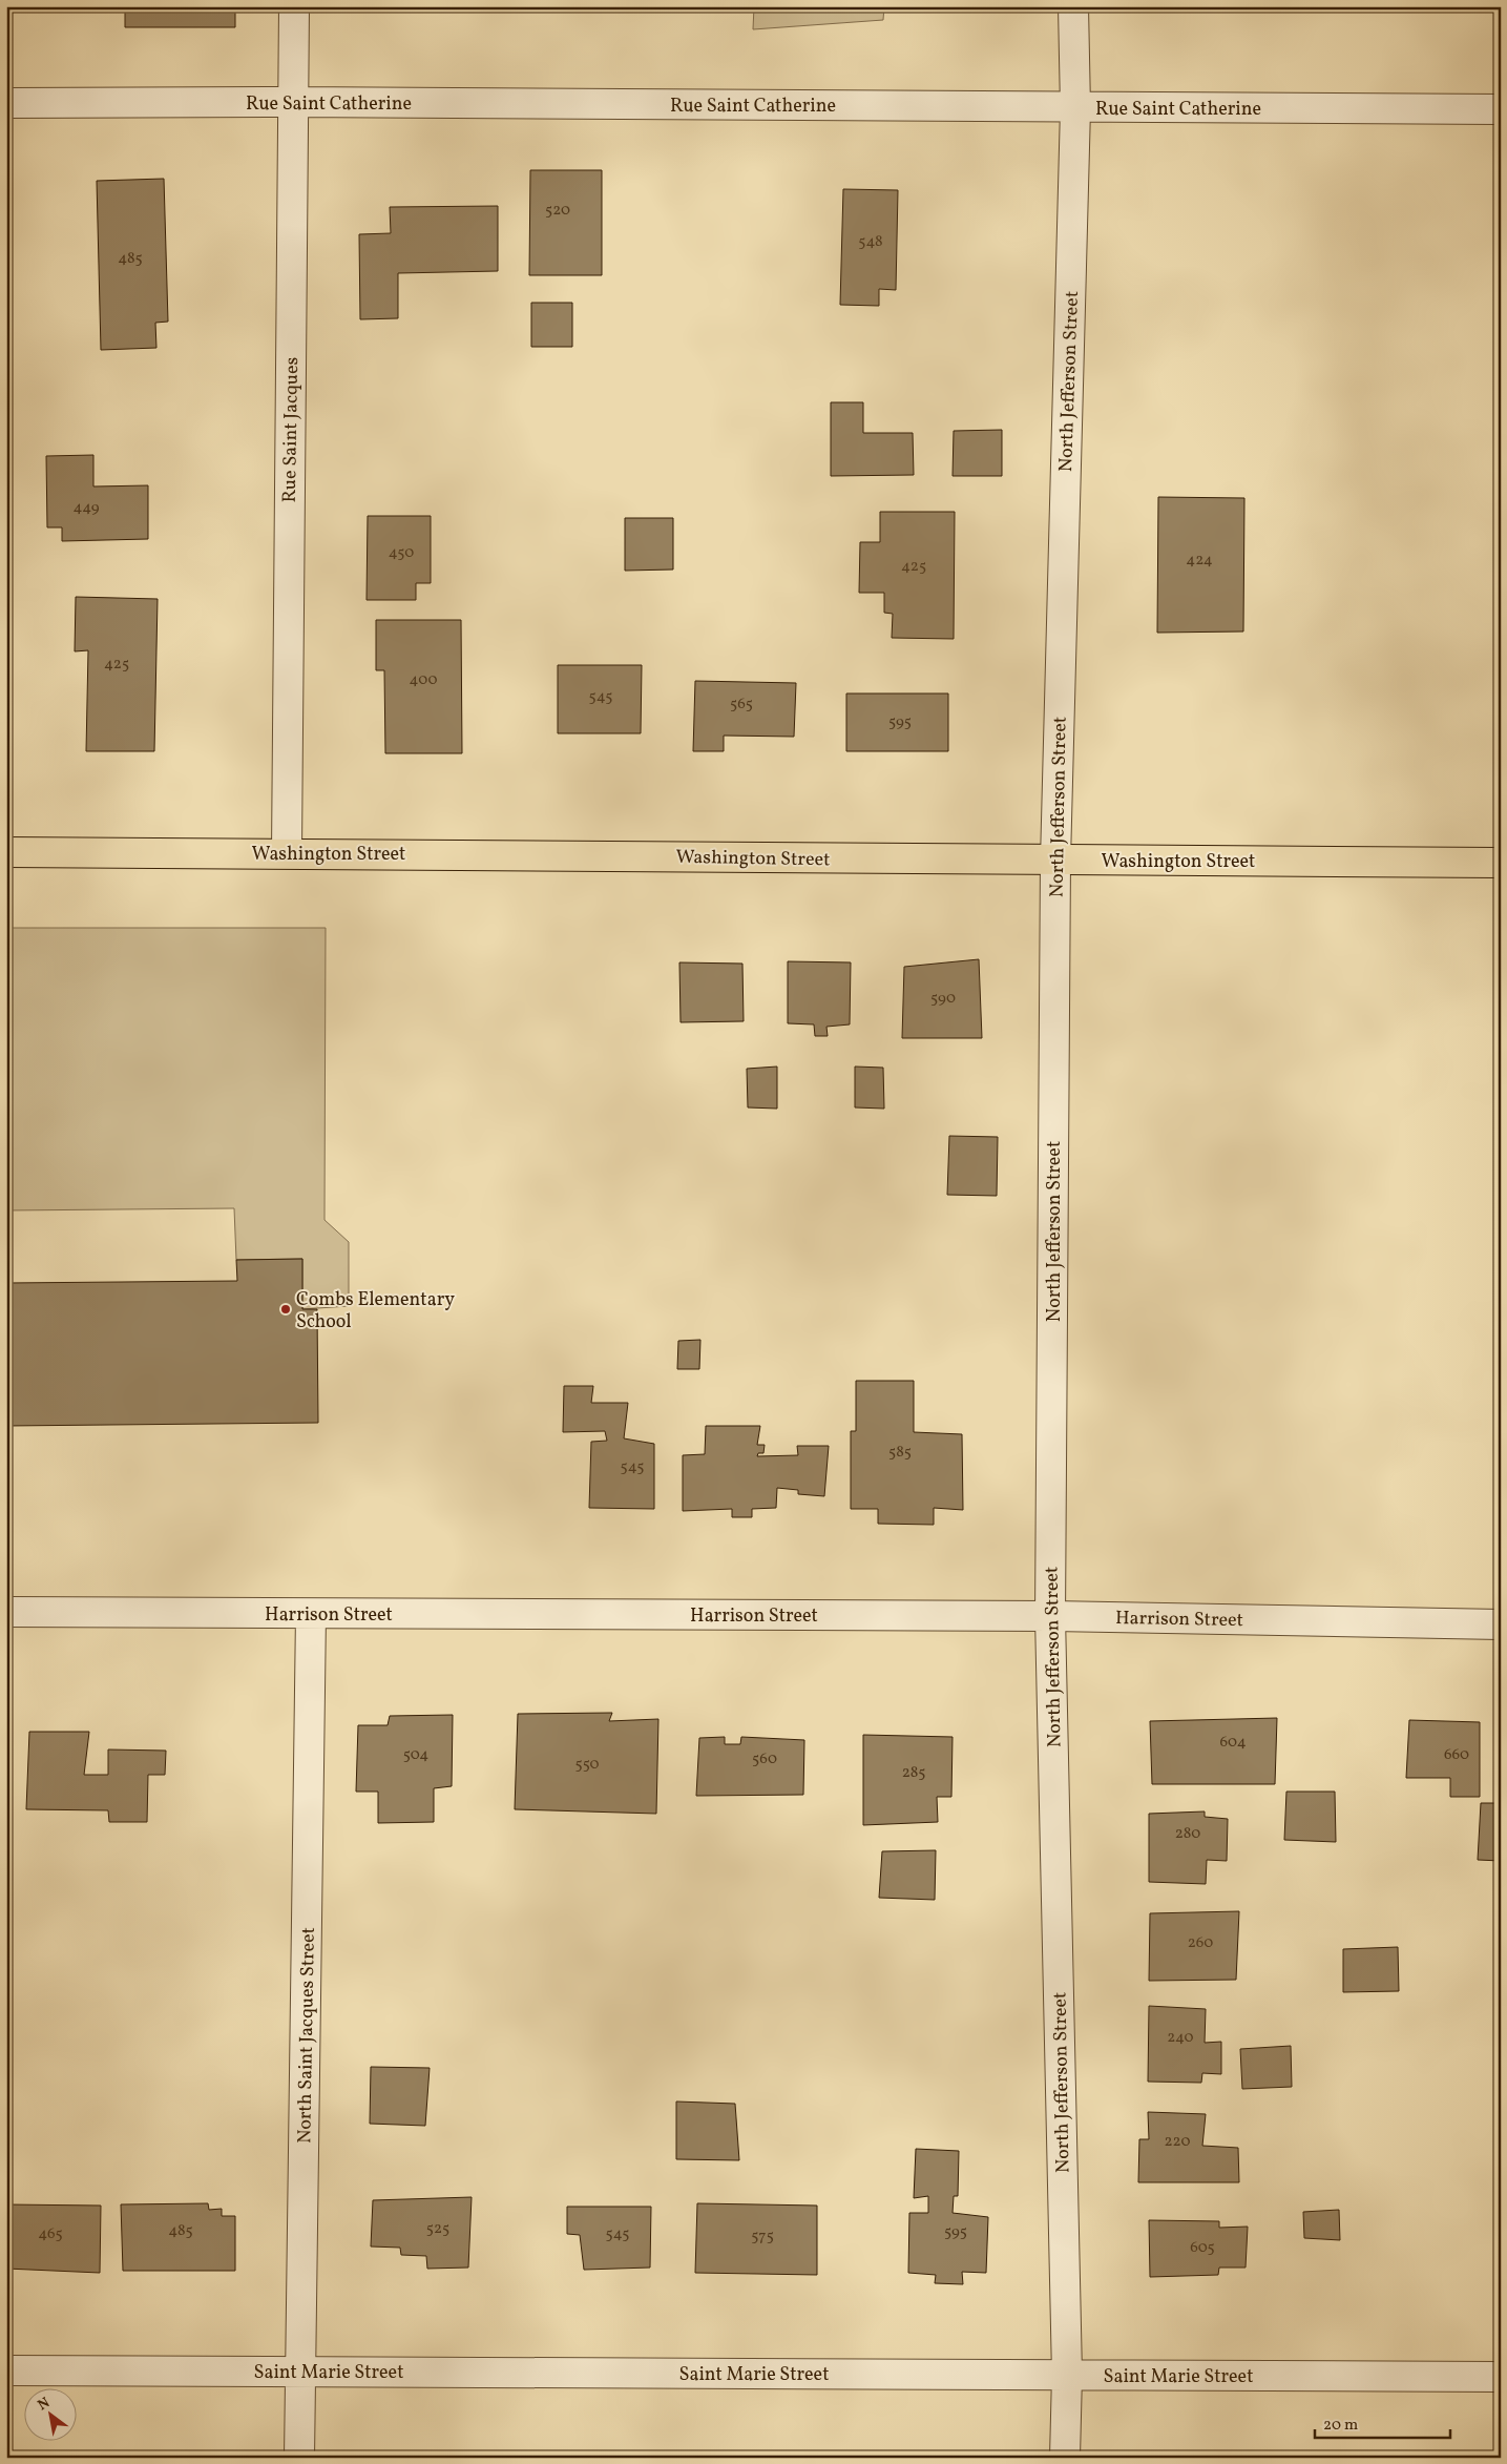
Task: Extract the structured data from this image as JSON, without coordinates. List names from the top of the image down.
{
  "streets": {
    "main road": ["Washington Street"],
    "street": [
      "Rue Saint Catherine",
      "North Jefferson Street",
      "Rue Saint Jacques",
      "Harrison Street",
      "North Saint Jacques Street",
      "Saint Marie Street"
    ]
  },
  "crossings": [
    ["Rue Saint Catherine", "North Jefferson Street"],
    ["Rue Saint Catherine", "Rue Saint Jacques"],
    ["North Jefferson Street", "Washington Street"],
    ["North Jefferson Street", "Harrison Street"],
    ["North Jefferson Street", "Saint Marie Street"],
    ["Rue Saint Jacques", "Washington Street"],
    ["Harrison Street", "North Saint Jacques Street"],
    ["North Saint Jacques Street", "Saint Marie Street"]
  ],
  "places": ["Combs Elementary School"],
  "house_numbers": [
    "520",
    "548",
    "485",
    "449",
    "450",
    "424",
    "425",
    "425",
    "400",
    "545",
    "565",
    "595",
    "590",
    "585",
    "545",
    "604",
    "504",
    "660",
    "560",
    "550",
    "285",
    "280",
    "260",
    "240",
    "220",
    "525",
    "485",
    "595",
    "465",
    "545",
    "575",
    "605"
  ],
  "scale_bar": "20 m",
  "north": "top left"
}
